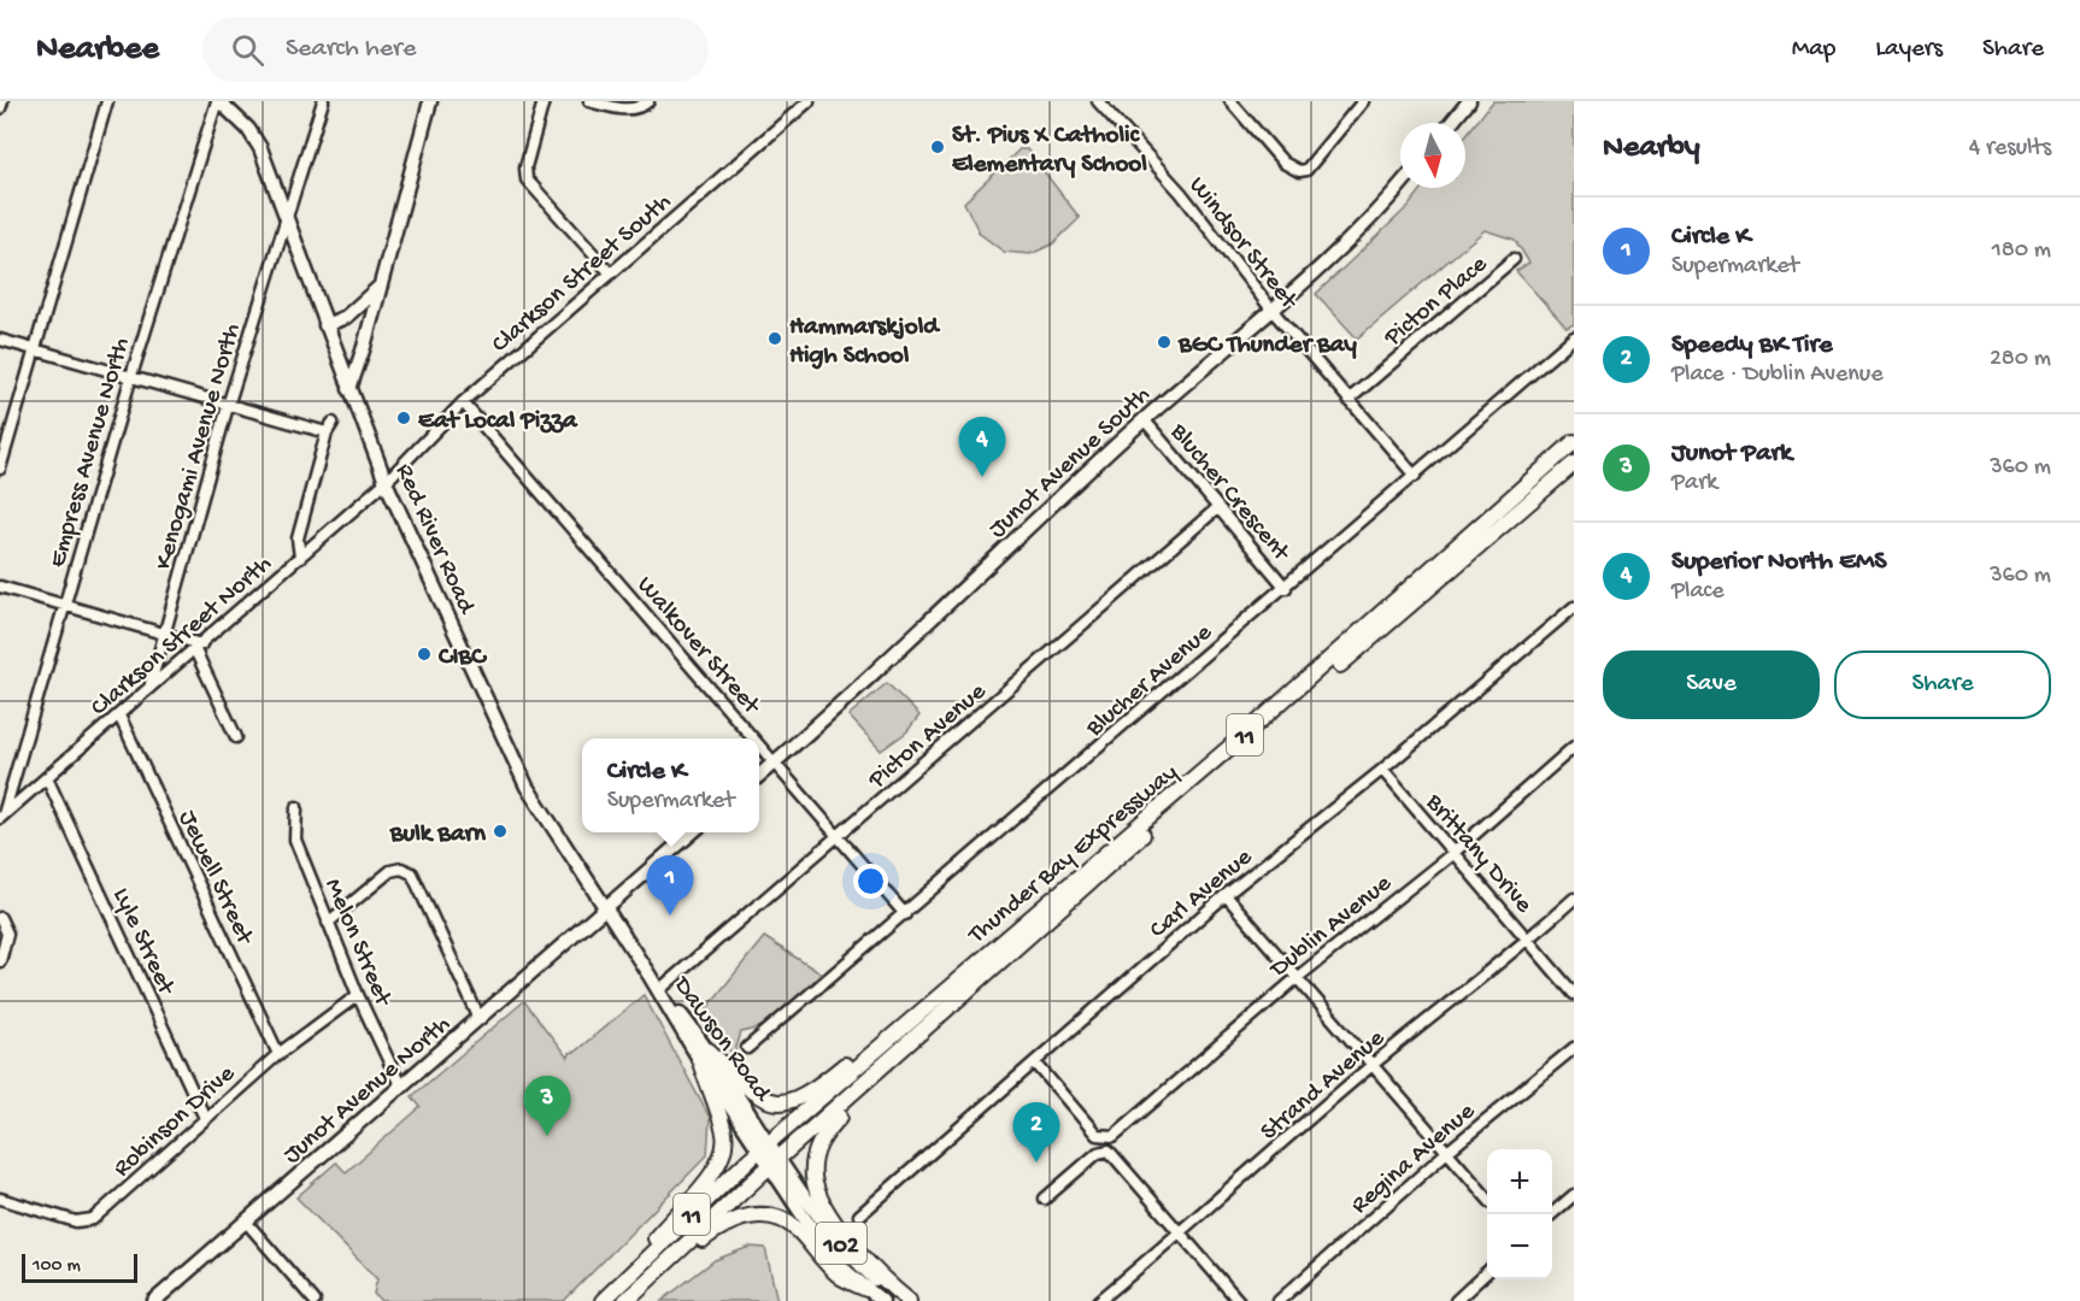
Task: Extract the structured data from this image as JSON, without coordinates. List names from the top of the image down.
{
  "streets": {
    "highway": ["11", "Thunder Bay Expressway"],
    "main road": [
      "Junot Avenue South",
      "Red River Road",
      "Dawson Road",
      "Junot Avenue North",
      "102"
    ],
    "street": [
      "Windsor Street",
      "Clarkson Street South",
      "Picton Place",
      "Kenogami Avenue North",
      "Empress Avenue North",
      "Blucher Crescent",
      "Clarkson Street North",
      "Walkover Street",
      "Blucher Avenue",
      "Picton Avenue",
      "Brittany Drive",
      "Jewell Street",
      "Carl Avenue",
      "Dublin Avenue",
      "Lyle Street",
      "Melon Street",
      "Strand Avenue",
      "Robinson Drive",
      "Regina Avenue"
    ]
  },
  "crossings": [
    ["Windsor Street", "Picton Place"],
    ["Windsor Street", "Junot Avenue South"],
    ["Windsor Street", "Blucher Avenue"],
    ["Clarkson Street South", "Red River Road"],
    ["Clarkson Street South", "Clarkson Street North"],
    ["Clarkson Street South", "Walkover Street"],
    ["Kenogami Avenue North", "Red River Road"],
    ["Kenogami Avenue North", "Clarkson Street North"],
    ["Empress Avenue North", "Red River Road"],
    ["Empress Avenue North", "Clarkson Street North"],
    ["Junot Avenue South", "Blucher Crescent"],
    ["Junot Avenue South", "Walkover Street"],
    ["Blucher Crescent", "Blucher Avenue"],
    ["Blucher Crescent", "Picton Avenue"],
    ["Red River Road", "Clarkson Street North"],
    ["Red River Road", "Dawson Road"],
    ["Red River Road", "Junot Avenue North"],
    ["Clarkson Street North", "Jewell Street"],
    ["Clarkson Street North", "Lyle Street"],
    ["Walkover Street", "Blucher Avenue"],
    ["Walkover Street", "Picton Avenue"],
    ["Picton Avenue", "Dawson Road"],
    ["Thunder Bay Expressway", "Dawson Road"],
    ["Brittany Drive", "Carl Avenue"],
    ["Brittany Drive", "Dublin Avenue"],
    ["Brittany Drive", "Strand Avenue"],
    ["Jewell Street", "Robinson Drive"],
    ["Carl Avenue", "Dublin Avenue"],
    ["Lyle Street", "Robinson Drive"],
    ["Melon Street", "Junot Avenue North"],
    ["Melon Street", "Robinson Drive"]
  ],
  "places": [
    "St. Pius X Catholic Elementary School",
    "Hammarskjold High School",
    "BGC Thunder Bay",
    "Eat Local Pizza",
    "CIBC",
    "Bulk Barn"
  ],
  "scale_bar": "100 m",
  "north": "bottom",
  "page": {
    "header": "Nearbee",
    "search": "Search here",
    "nav": ["Map", "Layers", "Share"],
    "heading": ["Nearby", "4 results"],
    "list": [
      {
        "mark": "1",
        "name": "Circle K",
        "note": "Supermarket",
        "value": "180 m"
      },
      {
        "mark": "2",
        "name": "Speedy BK Tire",
        "note": "Place · Dublin Avenue",
        "value": "280 m"
      },
      {
        "mark": "3",
        "name": "Junot Park",
        "note": "Park",
        "value": "360 m"
      },
      {
        "mark": "4",
        "name": "Superior North EMS",
        "note": "Place",
        "value": "360 m"
      }
    ],
    "pins": [
      "4",
      "1",
      "3",
      "2"
    ],
    "buttons": ["Save", "Share"],
    "popup": ["Circle K", "Supermarket"],
    "map_buttons": ["+", "−"],
    "scale": "100 m"
  }
}
